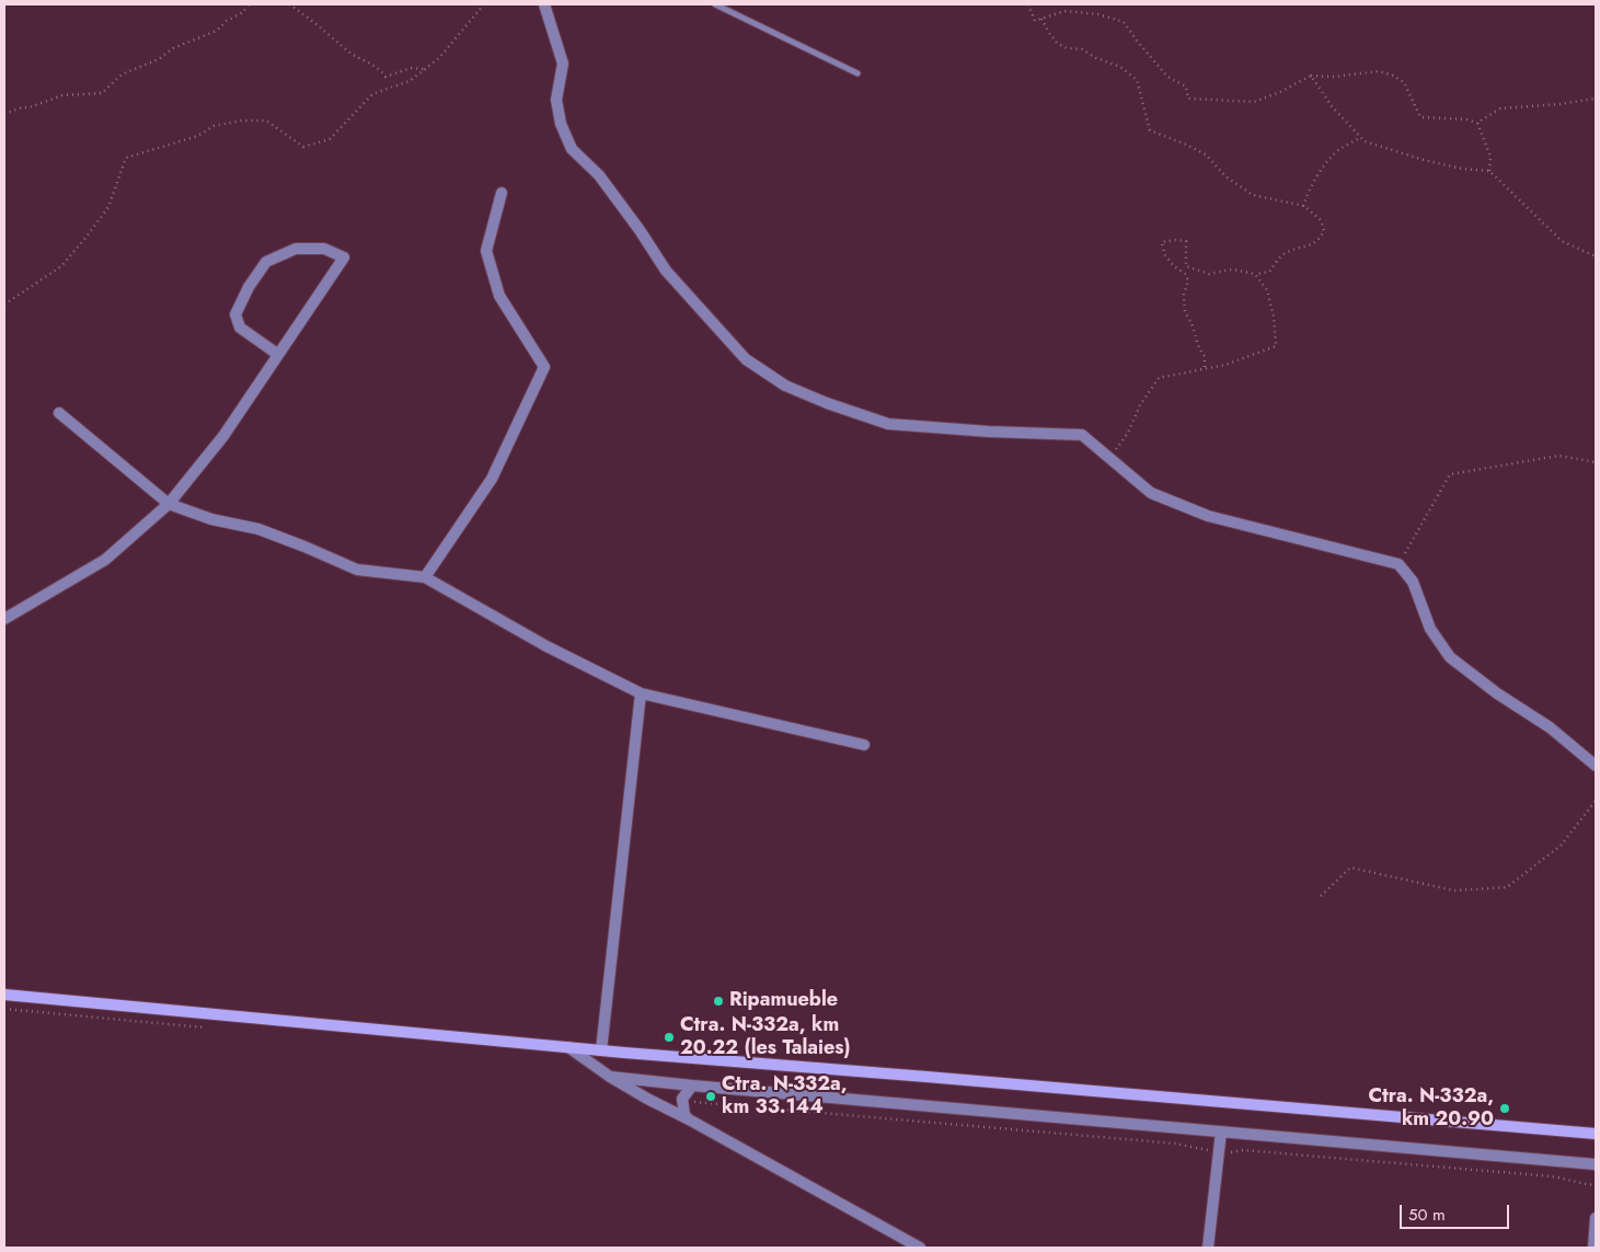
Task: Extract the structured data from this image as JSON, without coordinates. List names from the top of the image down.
{
  "places": [
    "Ripamueble",
    "Ctra. N-332a, km 20.22 (les Talaies)",
    "Ctra. N-332a, km 33.144",
    "Ctra. N-332a, km 20.90"
  ],
  "scale_bar": "50 m"
}
